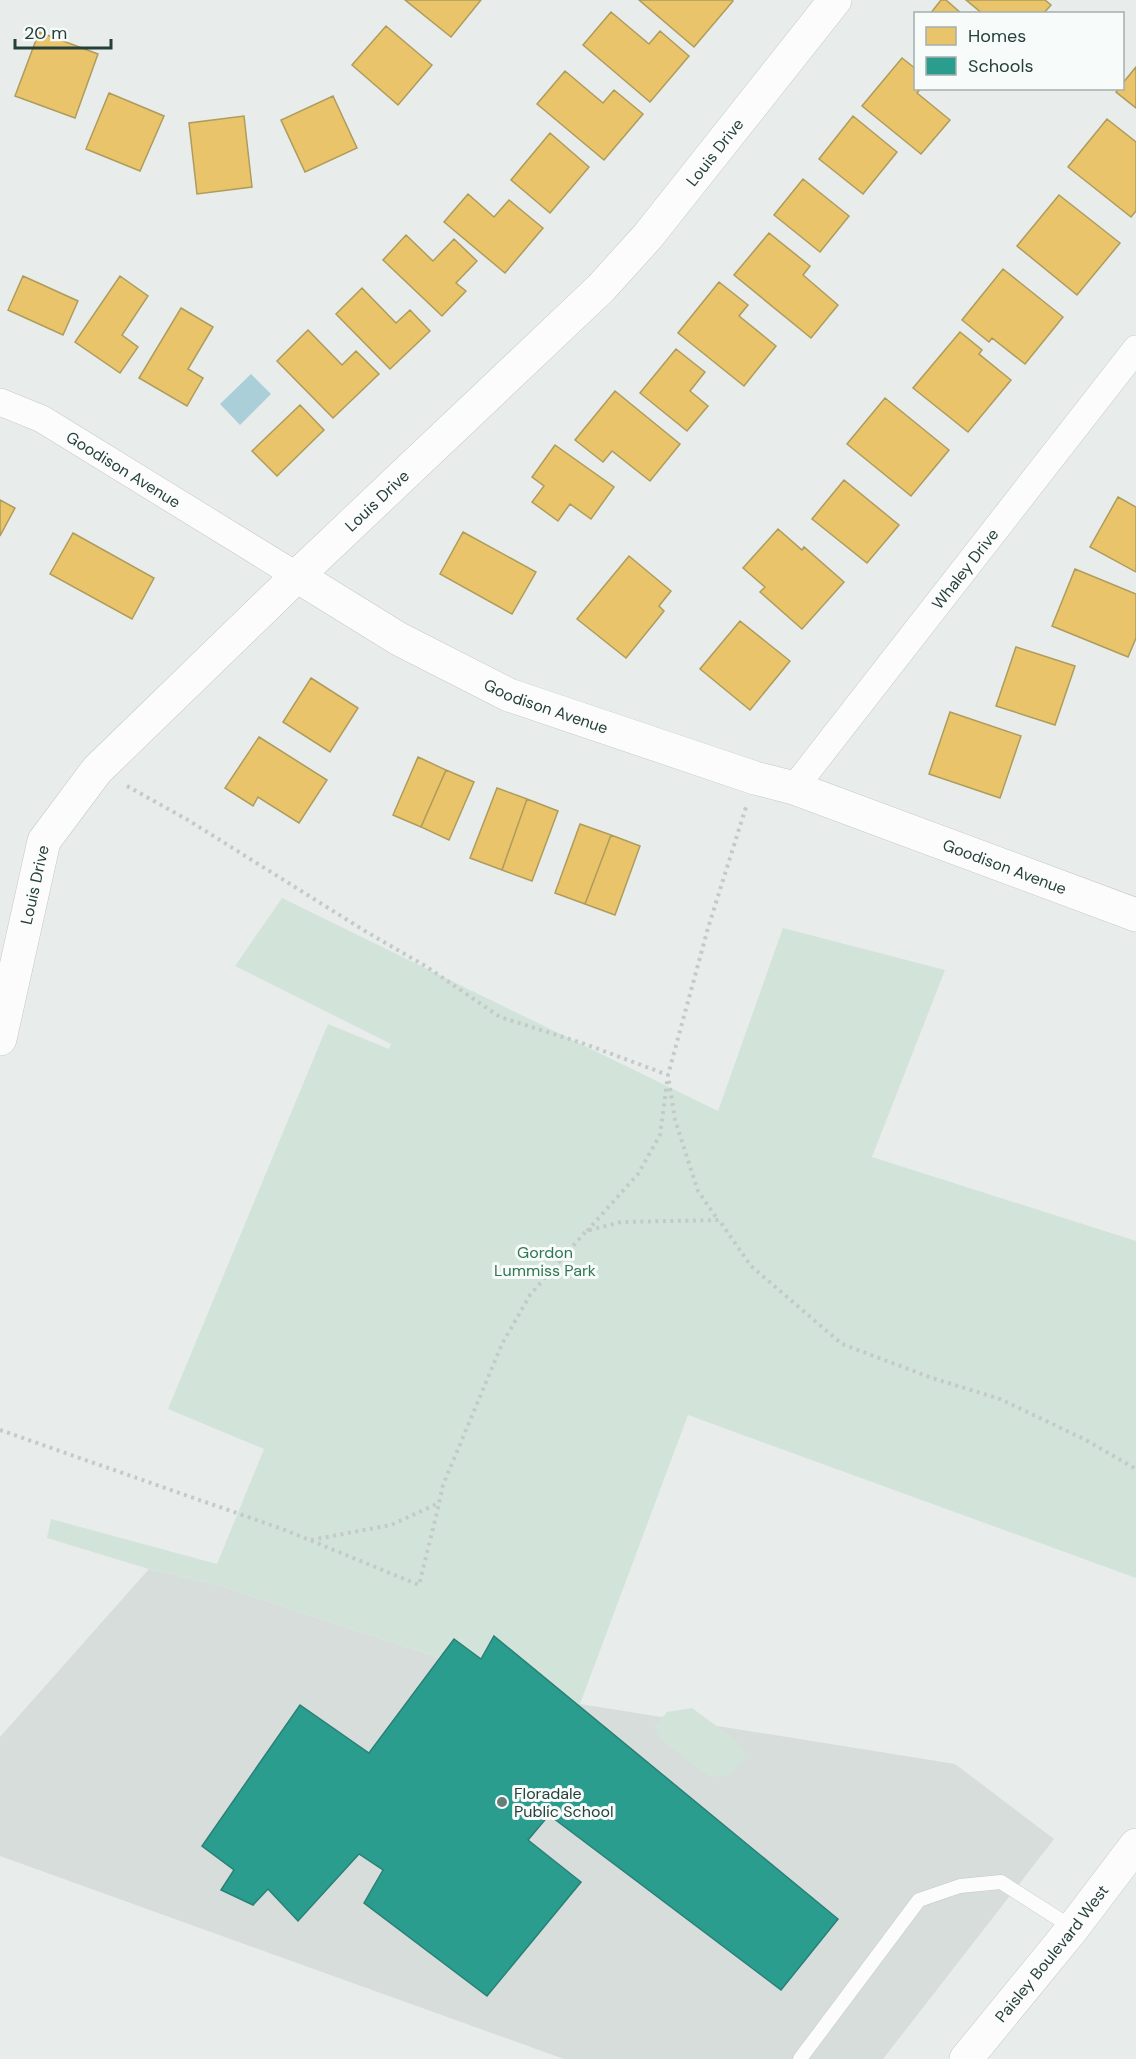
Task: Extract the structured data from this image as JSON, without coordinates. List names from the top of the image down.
{
  "streets": {
    "street": [
      "Louis Drive",
      "Goodison Avenue",
      "Whaley Drive",
      "Paisley Boulevard West"
    ]
  },
  "crossings": [
    ["Louis Drive", "Goodison Avenue"],
    ["Goodison Avenue", "Whaley Drive"]
  ],
  "parks": ["Gordon Lummiss Park"],
  "places": ["Floradale Public School"],
  "legend": ["Homes", "Schools"],
  "scale_bar": "20 m"
}
